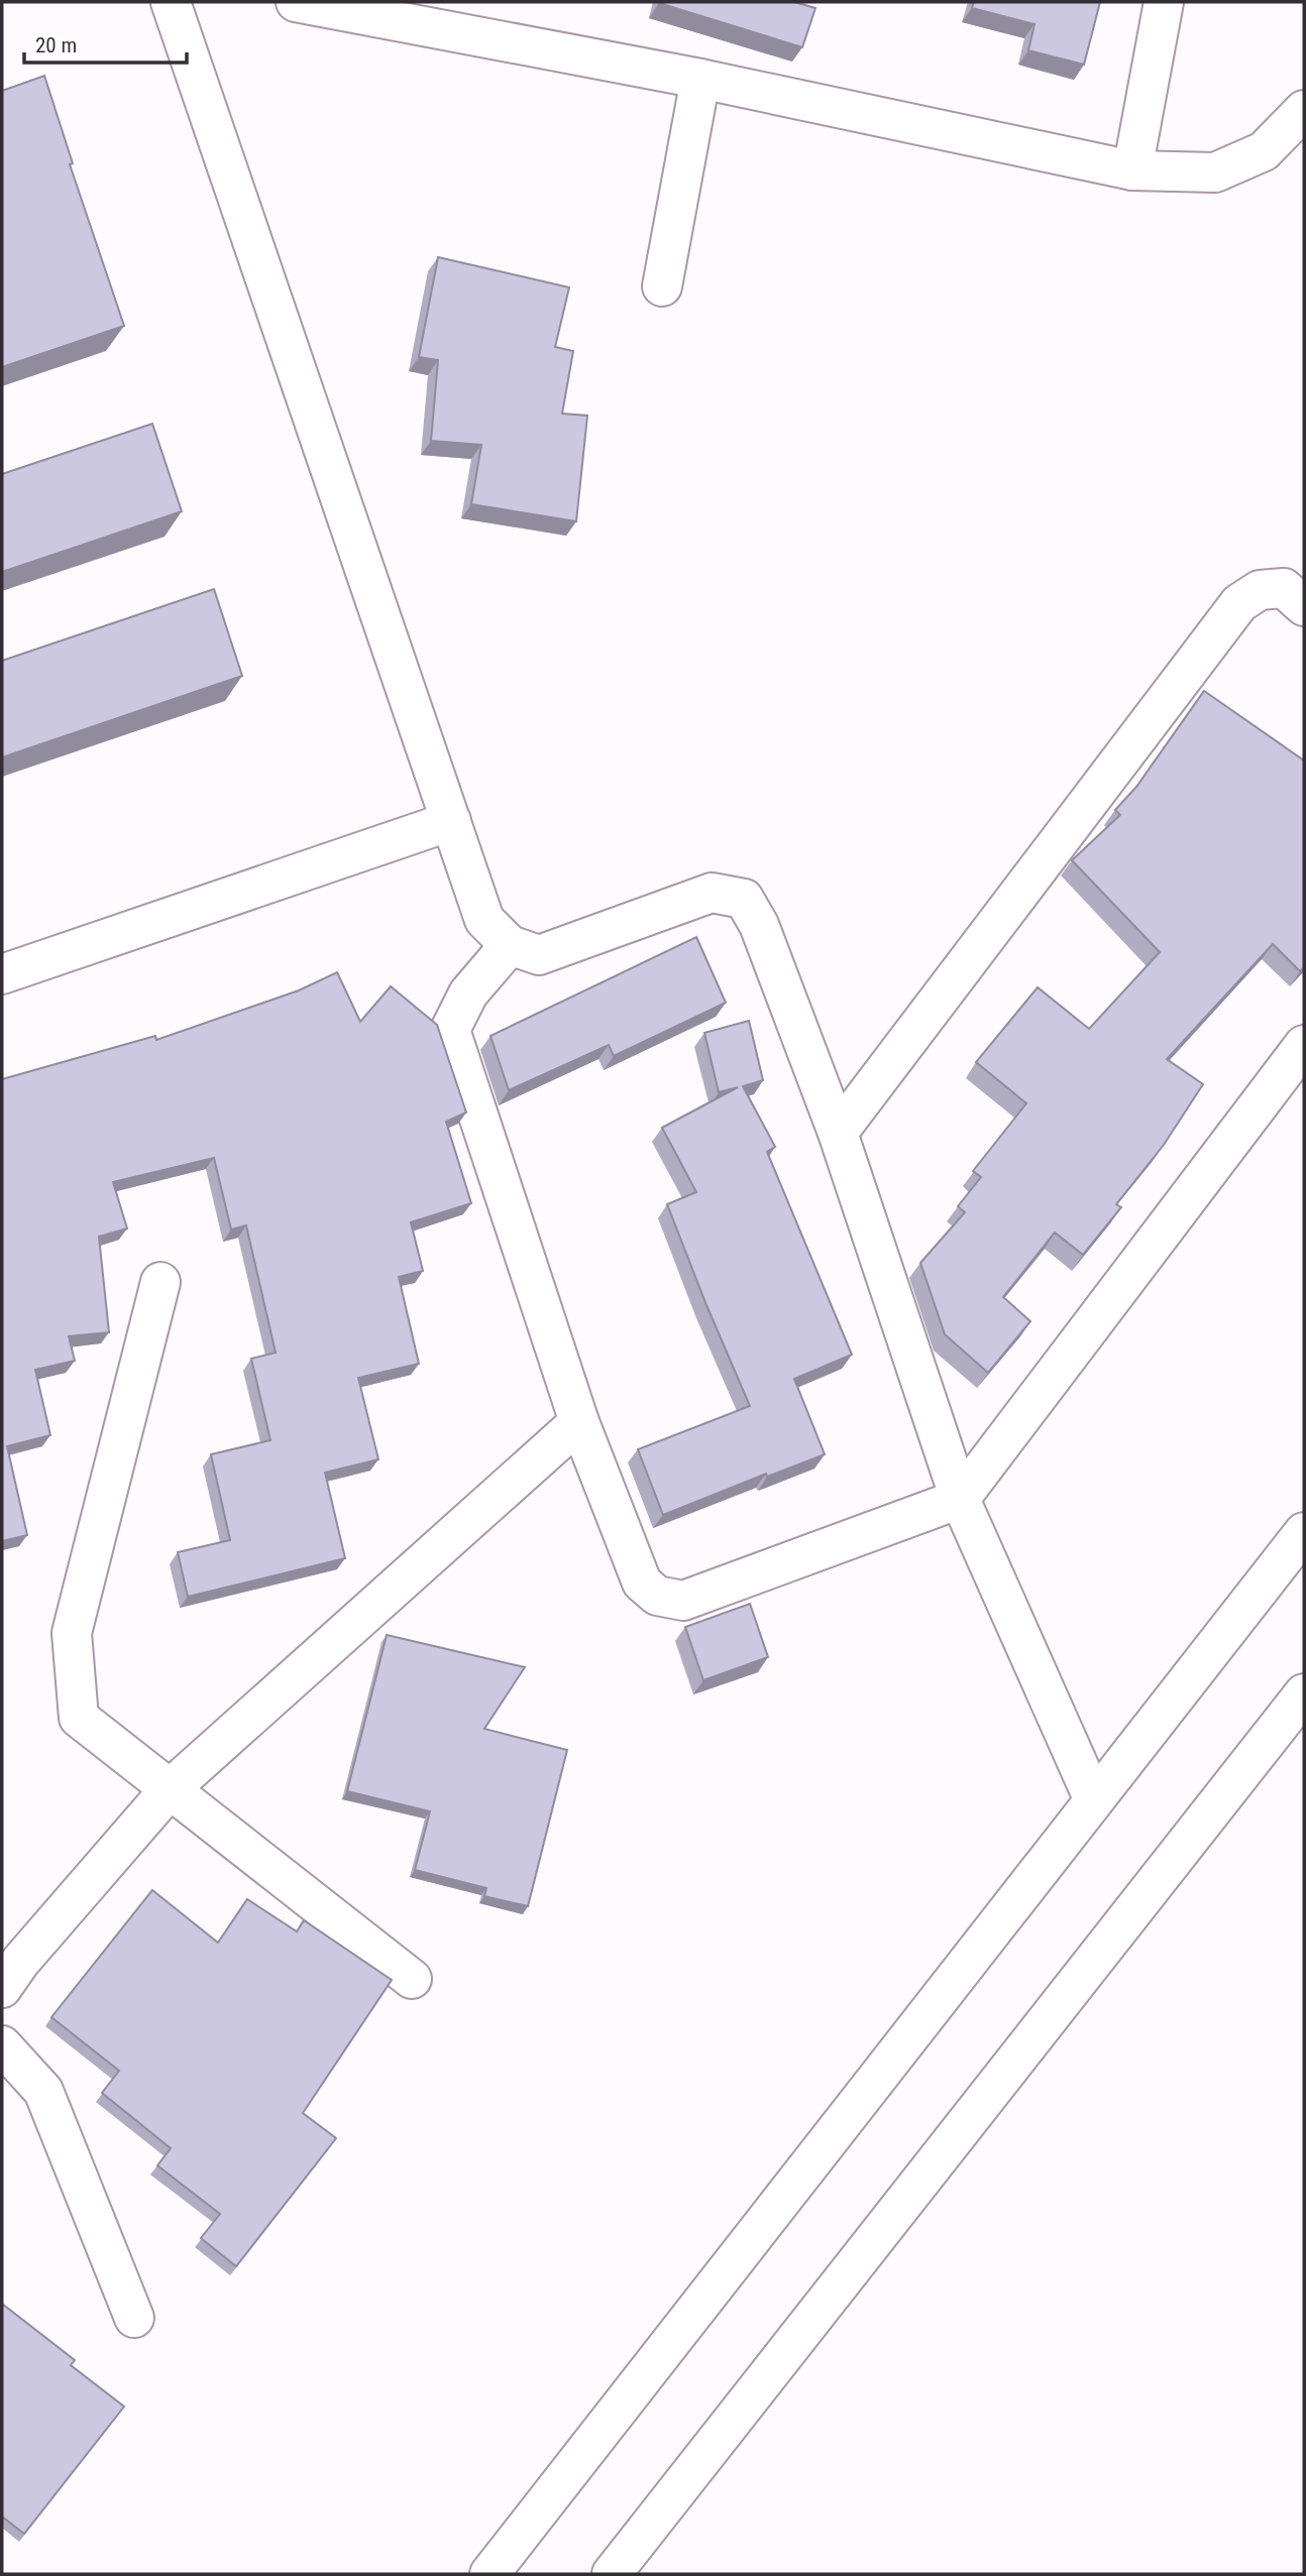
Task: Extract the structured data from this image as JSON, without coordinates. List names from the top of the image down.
{
  "scale_bar": "20 m"
}
